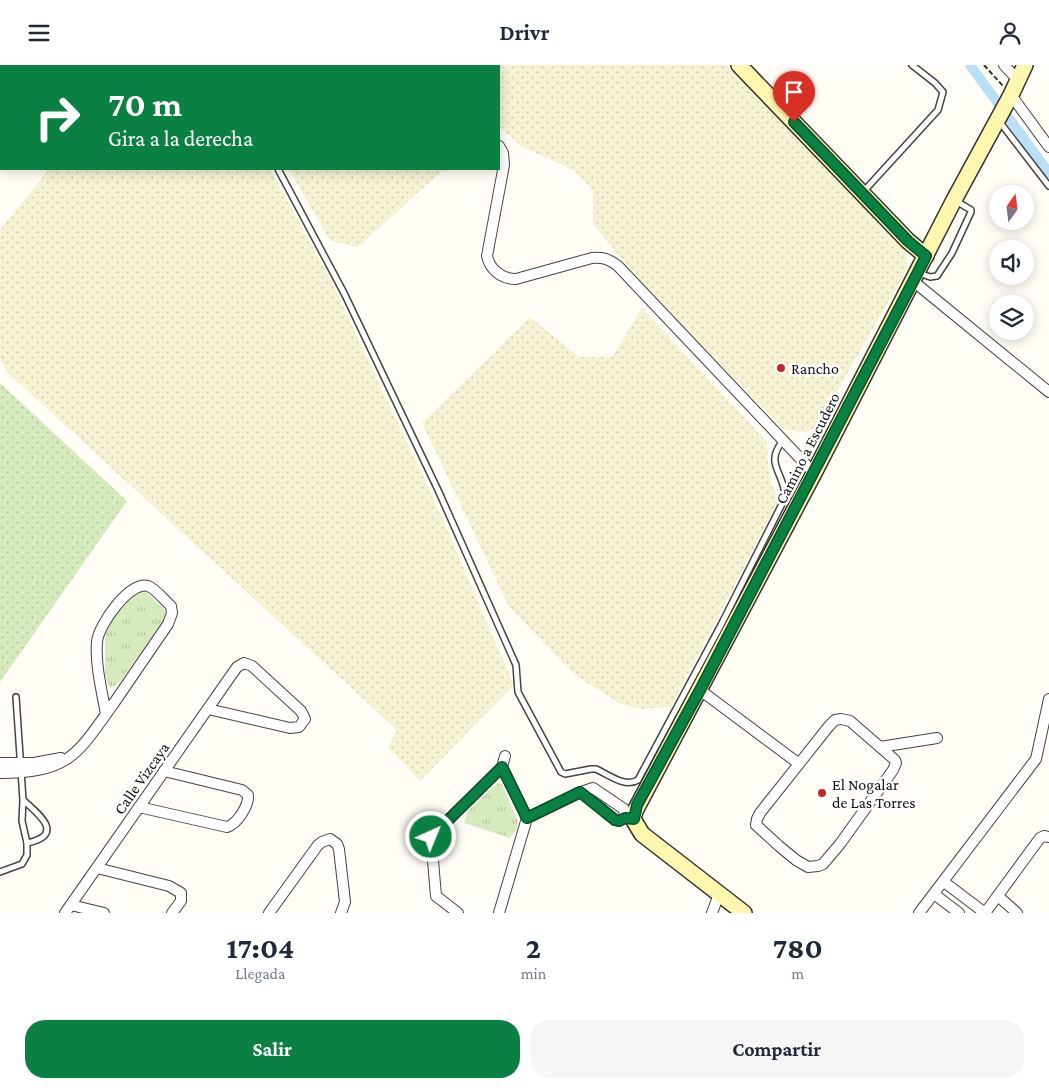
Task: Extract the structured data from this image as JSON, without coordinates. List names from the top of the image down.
{
  "streets": {
    "street": ["Camino a Escudero", "Calle Vizcaya"]
  },
  "places": ["Rancho", "El Nogalar de Las Torres"],
  "north": "top",
  "page": {
    "header": "Drivr",
    "turn": ["70 m", "Gira a la derecha"],
    "eta": [
      "17:04",
      "Llegada",
      "2",
      "min",
      "780",
      "m"
    ],
    "buttons": ["Salir", "Compartir"]
  }
}
